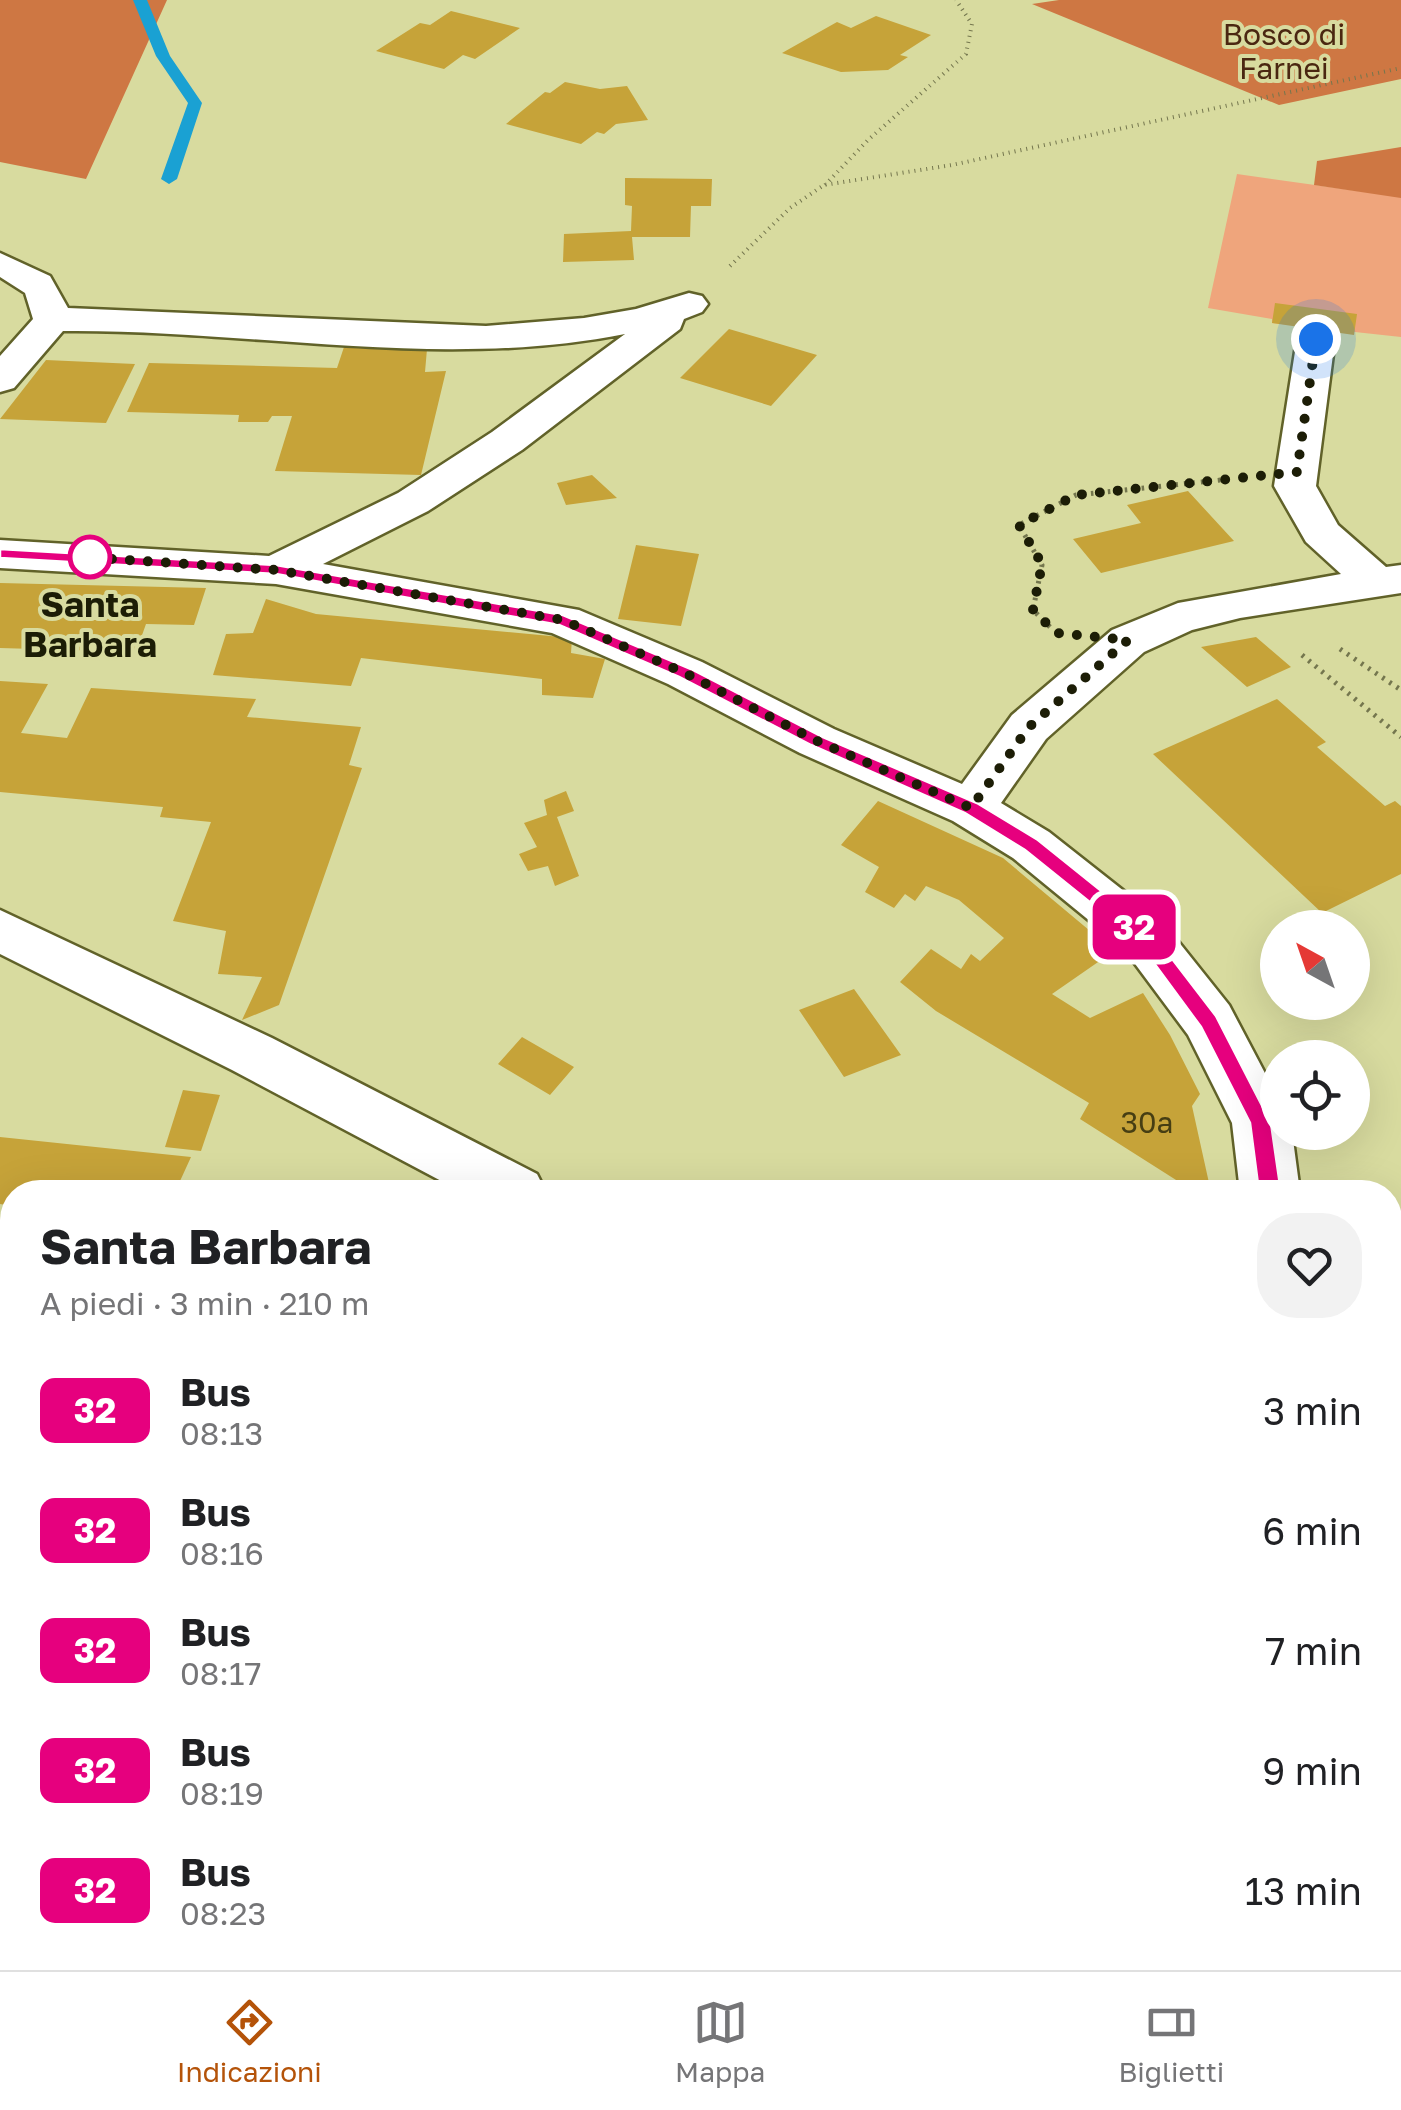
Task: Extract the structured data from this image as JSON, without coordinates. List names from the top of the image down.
{
  "parks": ["Bosco di Farnei"],
  "places": ["Santa Barbara"],
  "lines": ["bus line 32"],
  "house_numbers": ["30a"],
  "north": "top left",
  "page": {
    "on_map": "32",
    "heading": ["Santa Barbara", "A piedi · 3 min · 210 m"],
    "list": [
      {
        "mark": "32",
        "name": "Bus",
        "note": "08:13",
        "value": "3 min"
      },
      {
        "mark": "32",
        "name": "Bus",
        "note": "08:16",
        "value": "6 min"
      },
      {
        "mark": "32",
        "name": "Bus",
        "note": "08:17",
        "value": "7 min"
      },
      {
        "mark": "32",
        "name": "Bus",
        "note": "08:19",
        "value": "9 min"
      },
      {
        "mark": "32",
        "name": "Bus",
        "note": "08:23",
        "value": "13 min"
      }
    ],
    "tabs": ["Indicazioni", "Mappa", "Biglietti"]
  }
}
